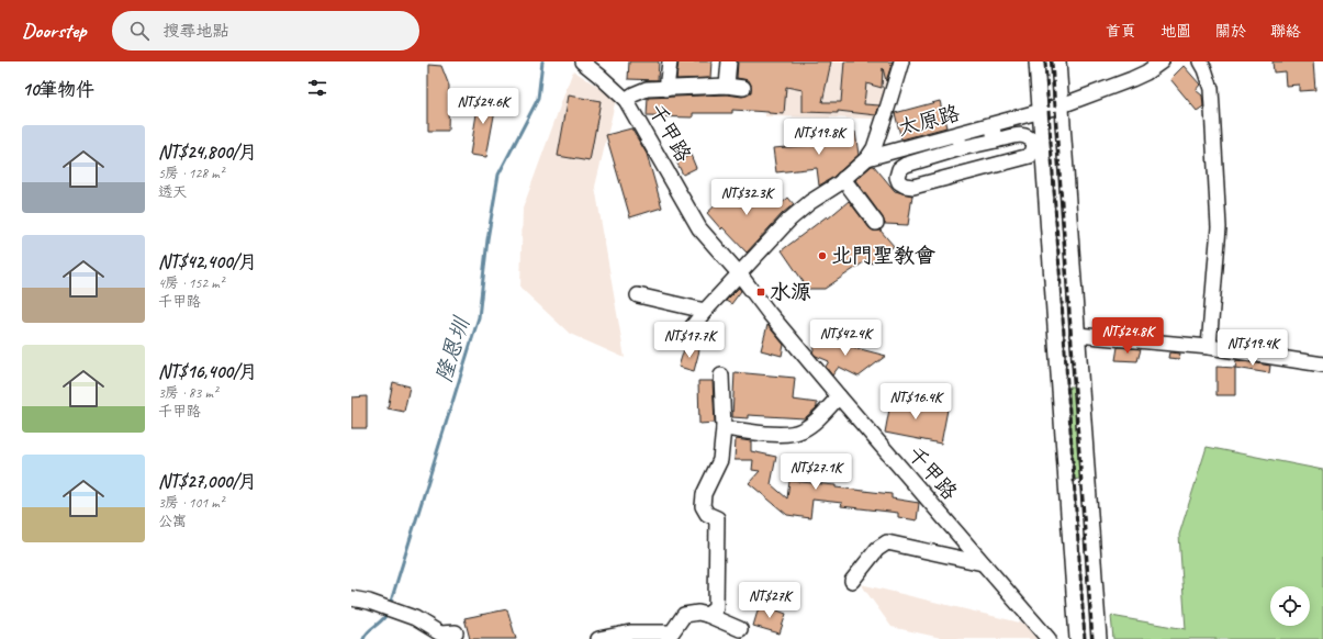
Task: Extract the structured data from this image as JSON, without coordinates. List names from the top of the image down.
{
  "streets": {
    "street": ["太原路", "千甲路"]
  },
  "crossings": [
    ["太原路", "千甲路"]
  ],
  "water": ["隆恩圳"],
  "places": {
    "other": ["北門聖教會"],
    "transit": ["水源"]
  },
  "page": {
    "header": "Doorstep",
    "search": "搜尋地點",
    "nav": [
      "首頁",
      "地圖",
      "關於",
      "聯絡"
    ],
    "heading": "10筆物件",
    "price": [
      "NT$24.6K",
      "NT$19.8K",
      "NT$32.3K",
      "NT$24.8K",
      "NT$42.4K",
      "NT$17.7K",
      "NT$19.4K",
      "NT$16.4K",
      "NT$27.1K",
      "NT$27K"
    ],
    "list": [
      {
        "name": "NT$24,800/月",
        "note": "5房 · 128 m² · 透天"
      },
      {
        "name": "NT$42,400/月",
        "note": "4房 · 152 m² · 千甲路"
      },
      {
        "name": "NT$16,400/月",
        "note": "3房 · 83 m² · 千甲路"
      },
      {
        "name": "NT$27,000/月",
        "note": "3房 · 101 m² · 公寓"
      }
    ]
  }
}
